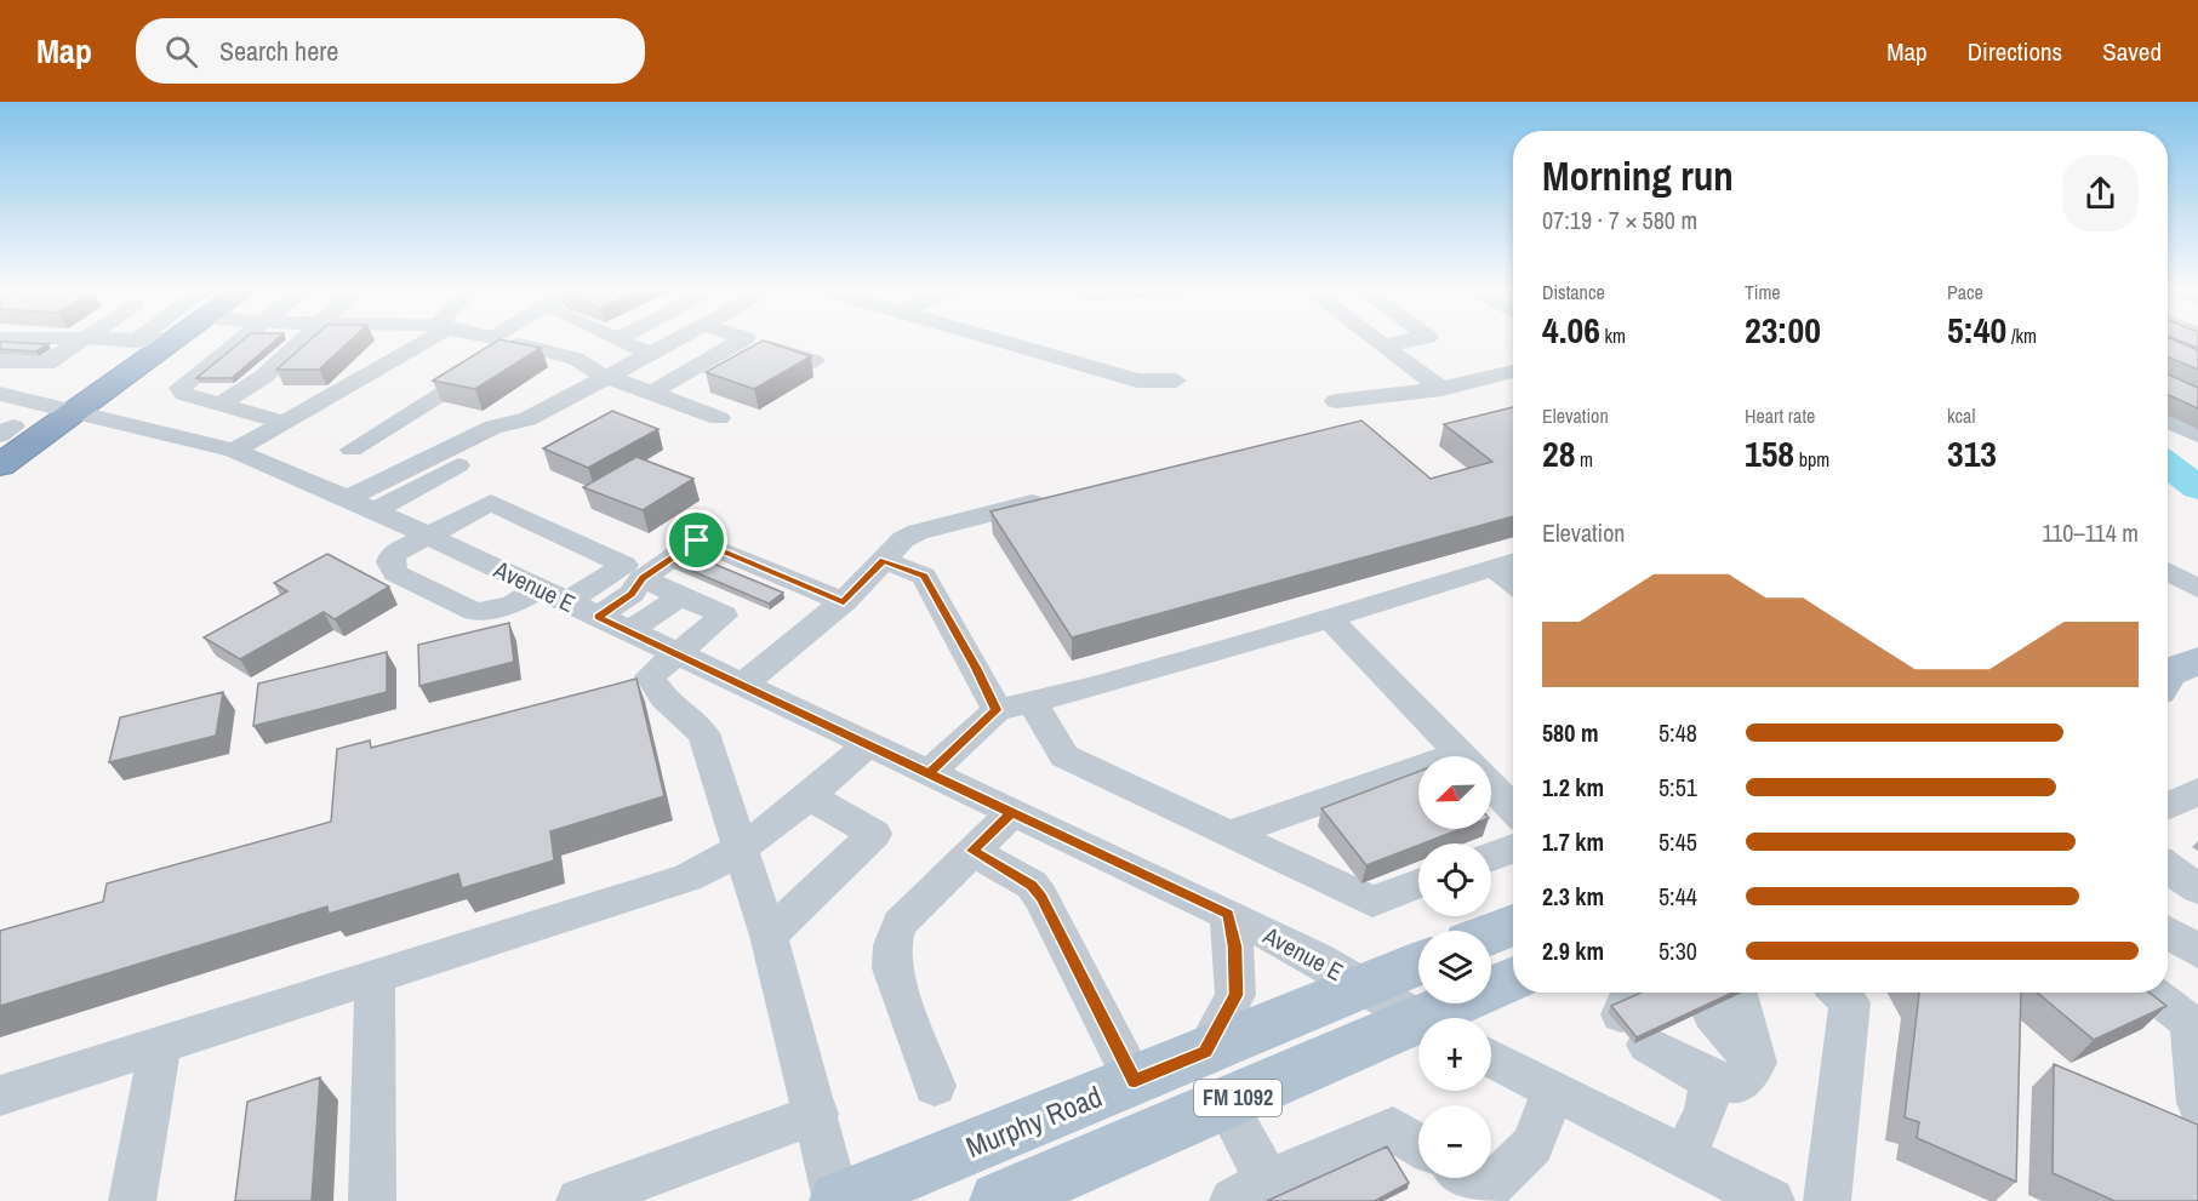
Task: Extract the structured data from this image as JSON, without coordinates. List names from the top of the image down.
{
  "streets": {
    "main road": ["FM 1092", "Murphy Road"],
    "street": ["Avenue E"]
  },
  "crossings": [
    ["Avenue E", "Murphy Road"]
  ],
  "north": "bottom left",
  "page": {
    "header": "Map",
    "search": "Search here",
    "nav": ["Map", "Directions", "Saved"],
    "heading": ["Morning run", "07:19 · 7 × 580 m"],
    "stats": [
      ["Distance", "4.06 km"],
      ["Time", "23:00"],
      ["Pace", "5:40 /km"],
      ["Elevation", "28 m"],
      ["Heart rate", "158 bpm"],
      ["kcal", "313"]
    ],
    "chart": ["Elevation", "110–114 m"],
    "list": [
      {
        "name": "580 m",
        "note": "5:48"
      },
      {
        "name": "1.2 km",
        "note": "5:51"
      },
      {
        "name": "1.7 km",
        "note": "5:45"
      },
      {
        "name": "2.3 km",
        "note": "5:44"
      },
      {
        "name": "2.9 km",
        "note": "5:30"
      }
    ],
    "map_buttons": ["+", "−"]
  }
}
